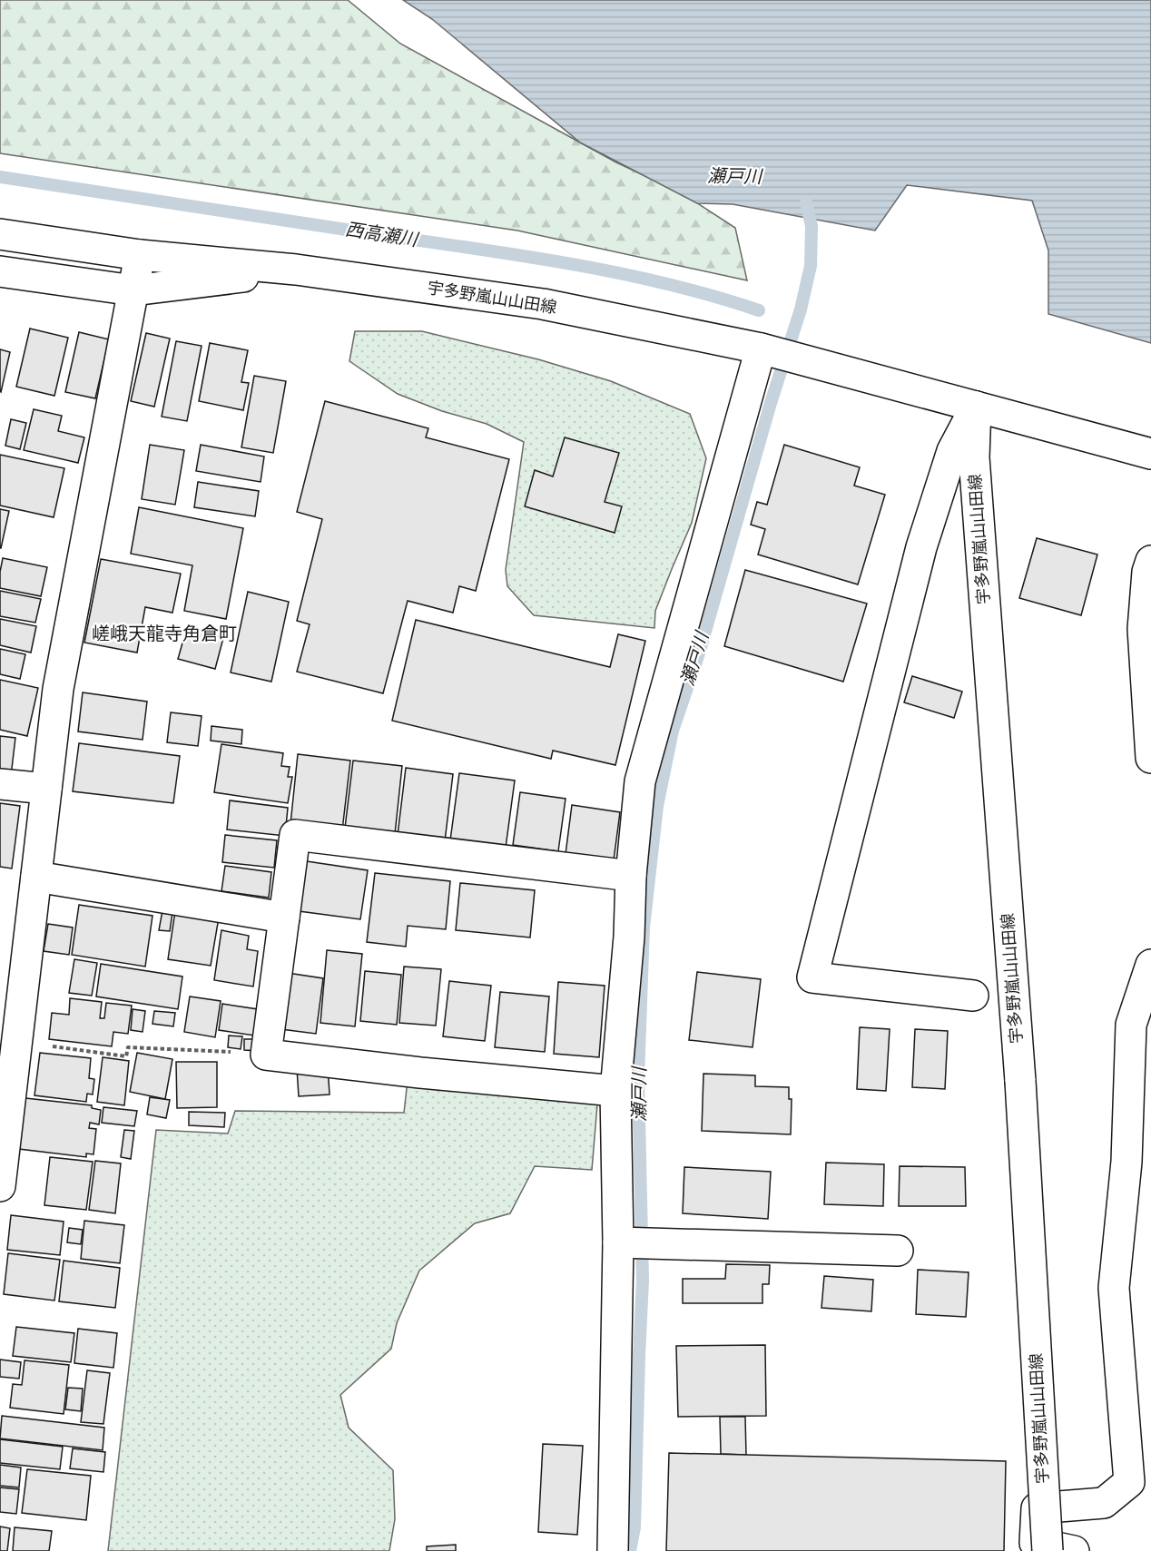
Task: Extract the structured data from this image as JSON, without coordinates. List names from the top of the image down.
{
  "streets": {
    "street": ["宇多野嵐山山田線"]
  },
  "districts": ["嵯峨天龍寺角倉町"],
  "water": ["瀬戸川", "西高瀬川"]
}
